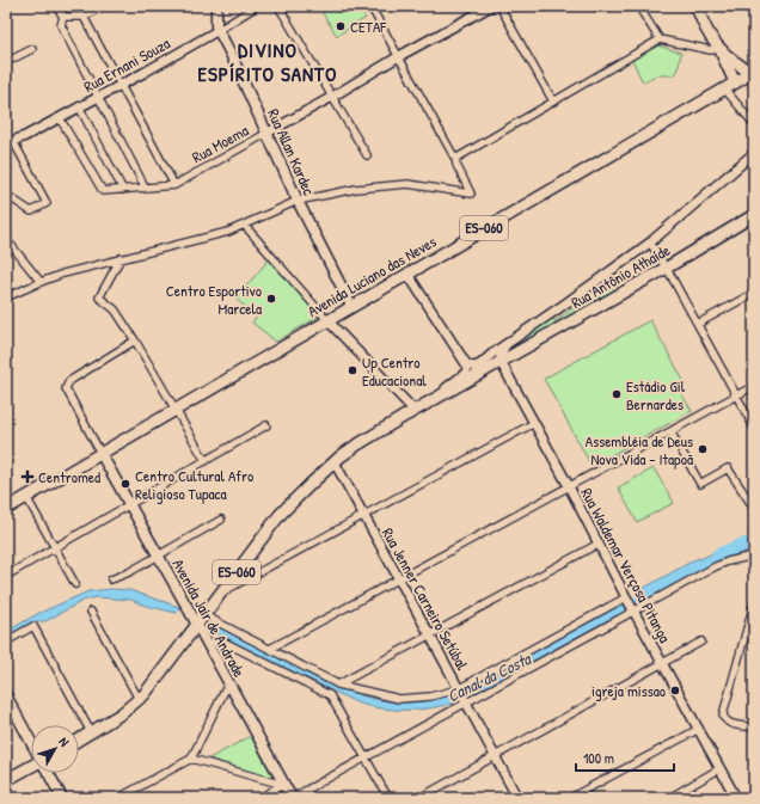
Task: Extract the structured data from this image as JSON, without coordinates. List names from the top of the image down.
{
  "streets": {
    "main road": [
      "Rua Allan Kardec",
      "ES-060",
      "Avenida Luciano das Neves",
      "Rua Antônio Athaíde",
      "Avenida Jair de Andrade"
    ],
    "street": [
      "Rua Ernani Souza",
      "Rua Moema",
      "Rua Waldemar Verçosa Pitanga",
      "Rua Jenner Carneiro Setúbal"
    ]
  },
  "crossings": [
    ["Rua Ernani Souza", "Rua Moema"],
    ["Rua Ernani Souza", "Rua Allan Kardec"],
    ["Rua Moema", "Rua Allan Kardec"],
    ["Rua Allan Kardec", "Avenida Luciano das Neves"],
    ["ES-060", "Rua Antônio Athaíde"],
    ["ES-060", "Rua Waldemar Verçosa Pitanga"],
    ["ES-060", "Rua Jenner Carneiro Setúbal"],
    ["ES-060", "Avenida Jair de Andrade"],
    ["Avenida Luciano das Neves", "Avenida Jair de Andrade"],
    ["Rua Antônio Athaíde", "Rua Waldemar Verçosa Pitanga"]
  ],
  "districts": ["DIVINO ESPÍRITO SANTO"],
  "water": ["Canal da Costa"],
  "places": {
    "other": [
      "CETAF",
      "Centro Esportivo Marcela",
      "Up Centro Educacional",
      "Estádio Gil Bernardes",
      "Assembléia de Deus Nova Vida - Itapoã",
      "Centro Cultural Afro Religioso Tupaca",
      "igreja missao"
    ],
    "health": ["Centromed"]
  },
  "scale_bar": "100 m",
  "north": "top right"
}
